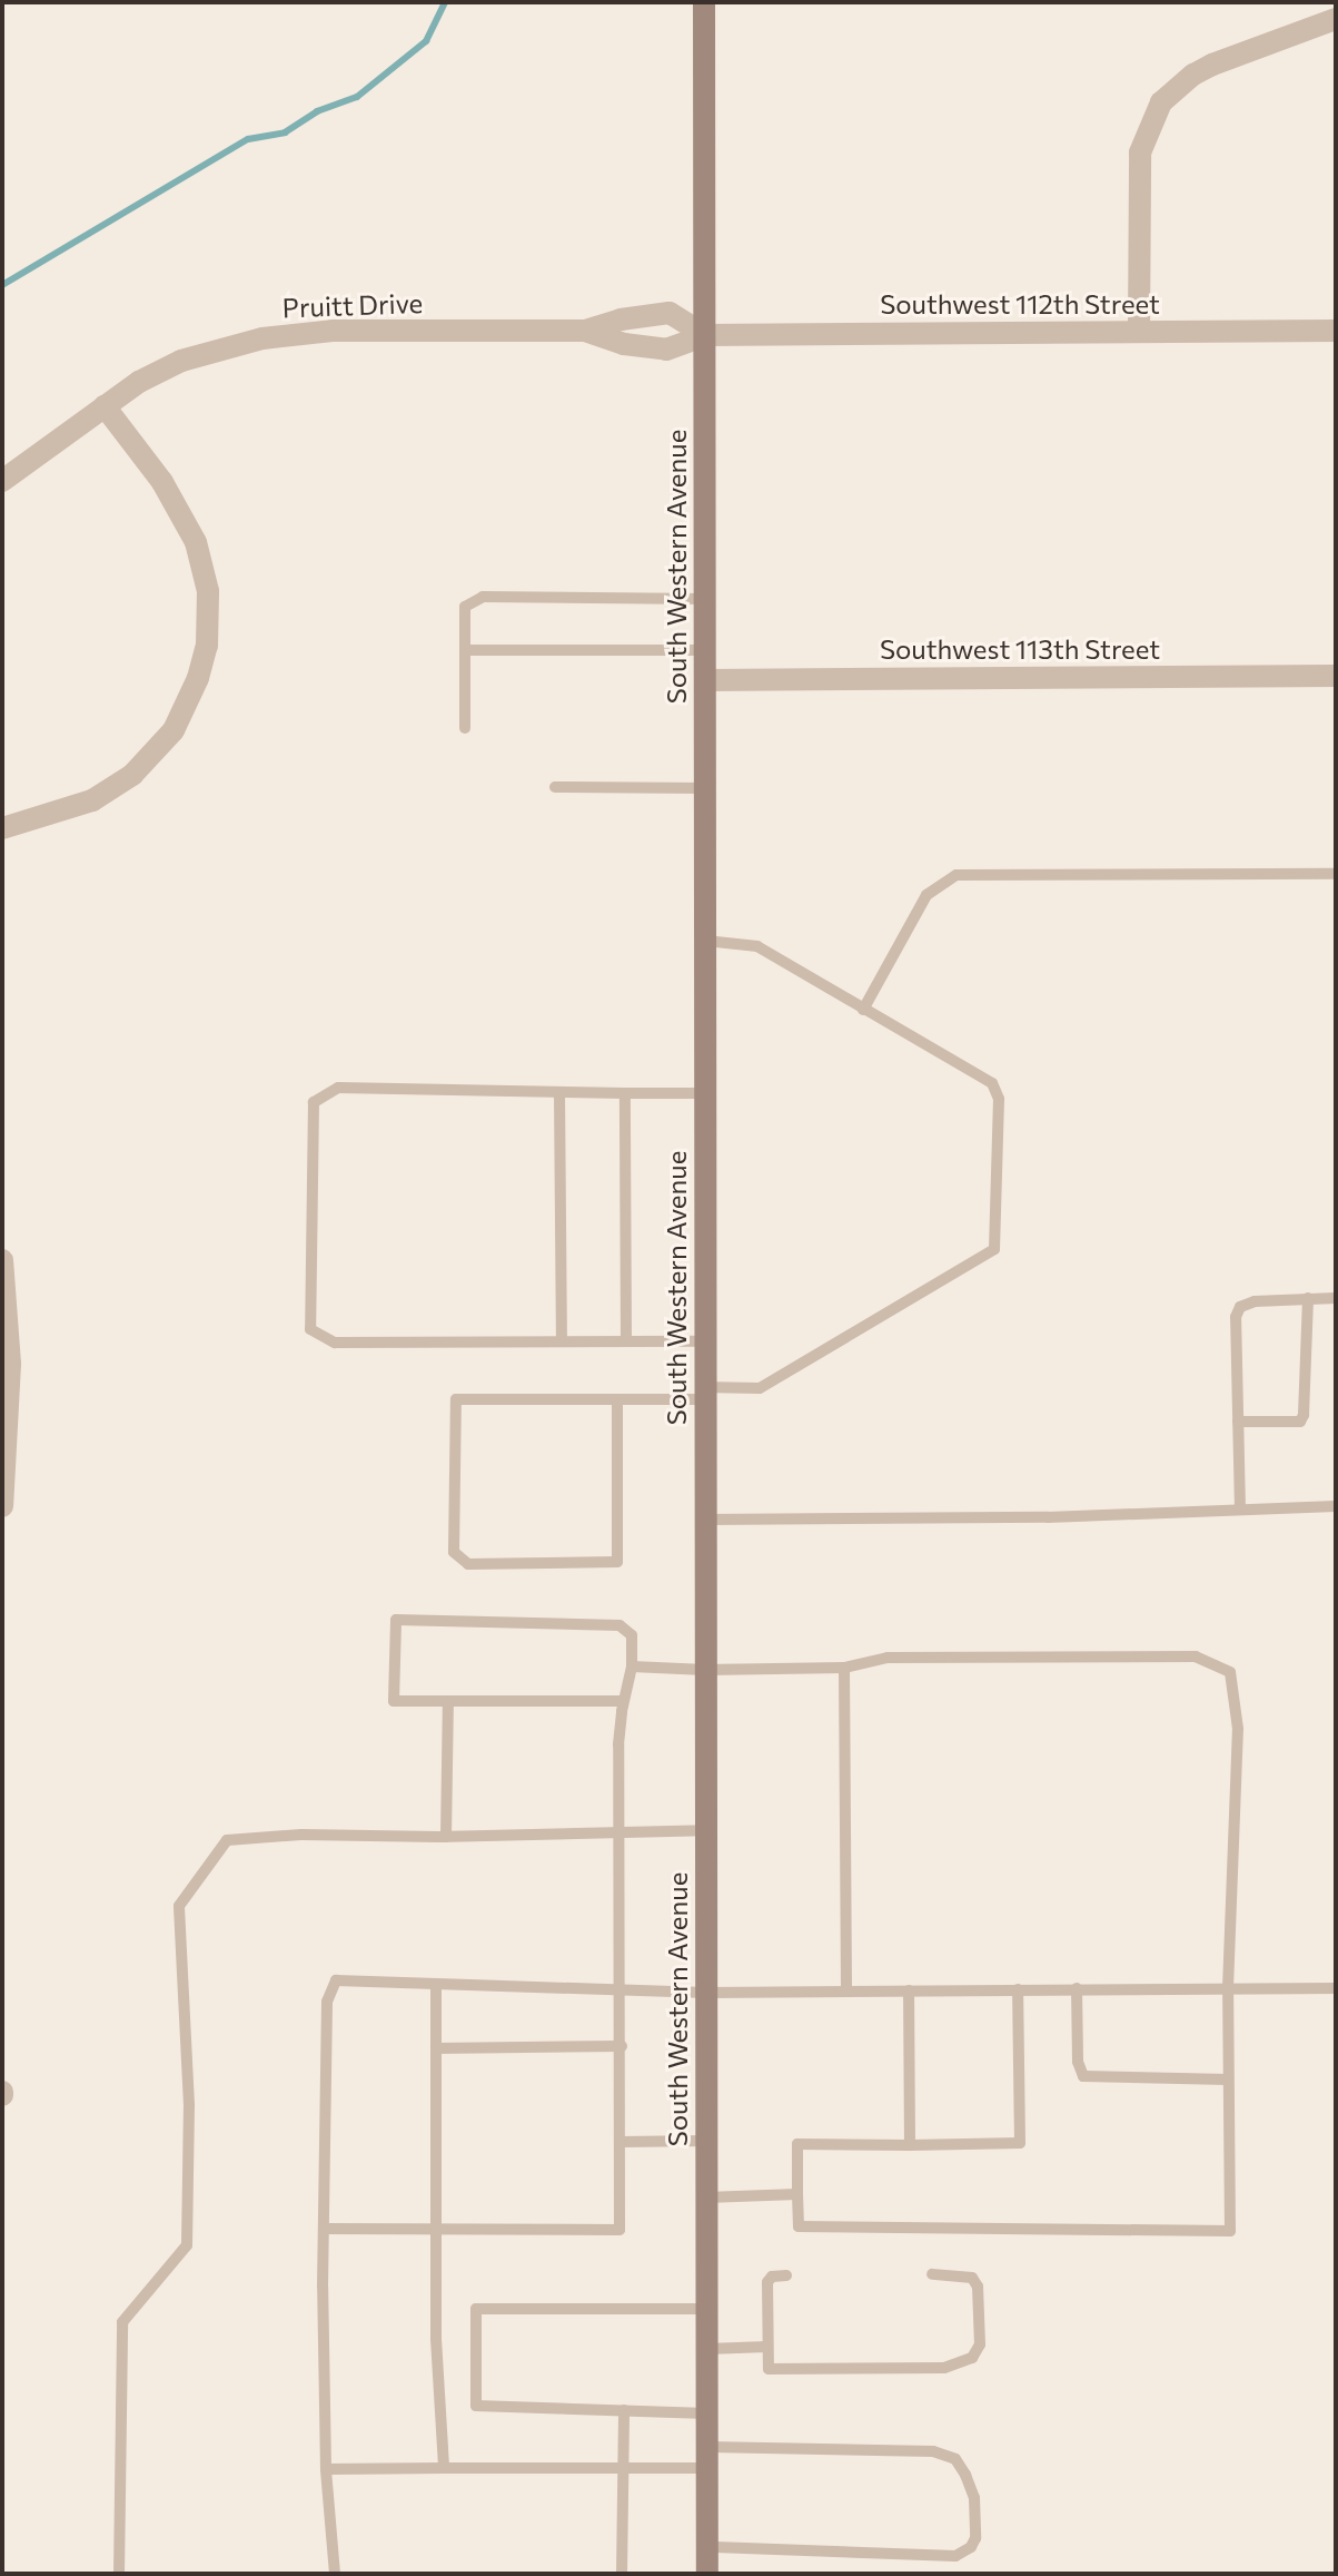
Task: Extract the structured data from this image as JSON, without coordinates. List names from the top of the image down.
{
  "streets": {
    "main road": ["South Western Avenue"],
    "street": ["Southwest 112th Street", "Pruitt Drive", "Southwest 113th Street"]
  },
  "crossings": [
    ["Southwest 112th Street", "Pruitt Drive"],
    ["Southwest 112th Street", "South Western Avenue"],
    ["Pruitt Drive", "South Western Avenue"],
    ["South Western Avenue", "Southwest 113th Street"]
  ]
}
